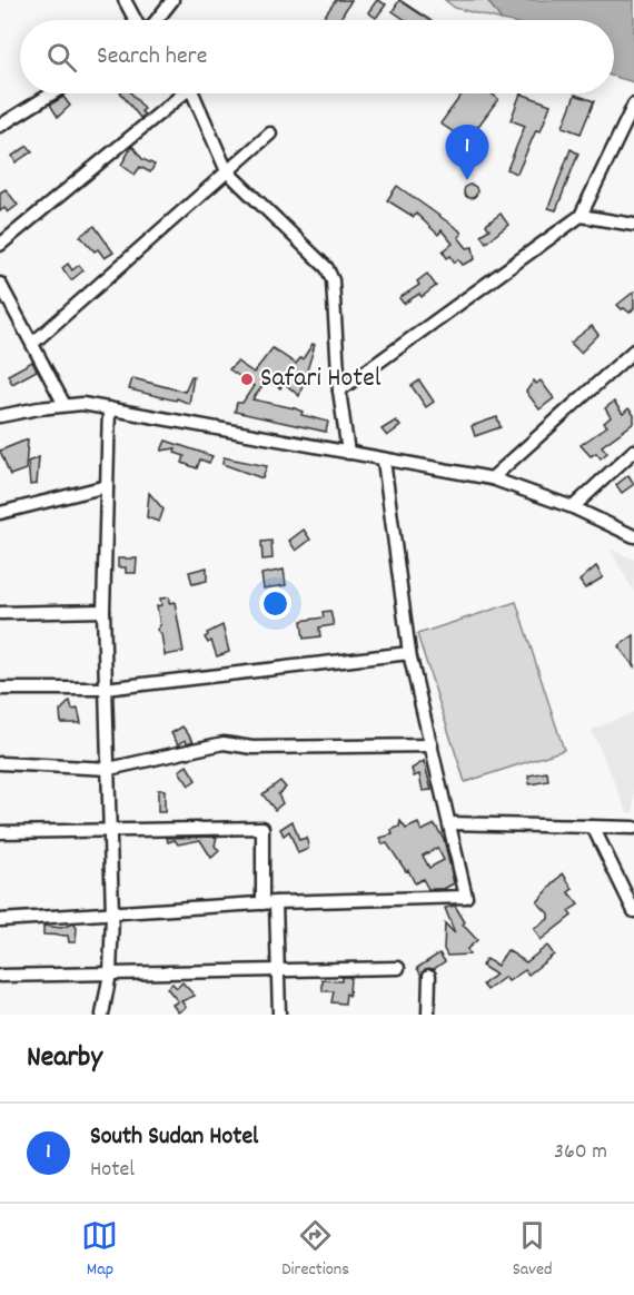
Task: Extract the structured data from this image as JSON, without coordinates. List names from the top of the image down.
{
  "places": ["Safari Hotel"],
  "page": {
    "search": "Search here",
    "pins": "1",
    "heading": "Nearby",
    "list": [
      {
        "mark": "1",
        "name": "South Sudan Hotel",
        "note": "Hotel",
        "value": "360 m"
      }
    ],
    "nav": ["Map", "Directions", "Saved"]
  }
}
